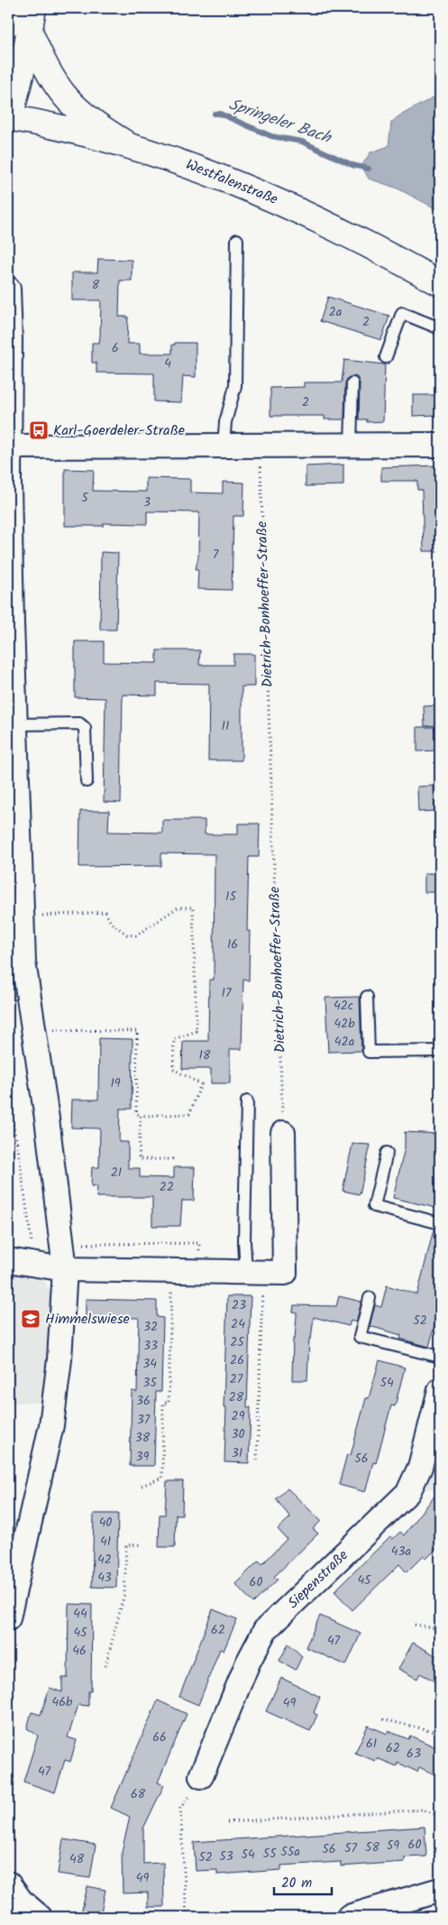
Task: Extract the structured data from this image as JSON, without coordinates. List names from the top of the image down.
{
  "streets": {
    "main road": ["Westfalenstraße"],
    "street": ["Siepenstraße"],
    "path": ["Dietrich-Bonhoeffer-Straße"]
  },
  "water": ["Springeler Bach"],
  "places": {
    "bus stop": ["Karl-Goerdeler-Straße"],
    "school or university": ["Himmelswiese"]
  },
  "house_numbers": [
    "8",
    "2a",
    "2",
    "6",
    "4",
    "2",
    "5",
    "3",
    "7",
    "11",
    "15",
    "16",
    "17",
    "42c",
    "42b",
    "42a",
    "18",
    "19",
    "21",
    "22",
    "23",
    "52",
    "24",
    "32",
    "25",
    "33",
    "26",
    "34",
    "27",
    "35",
    "54",
    "28",
    "36",
    "29",
    "37",
    "30",
    "38",
    "31",
    "39",
    "56",
    "40",
    "41",
    "43a",
    "42",
    "43",
    "45",
    "60",
    "44",
    "62",
    "45",
    "47",
    "46",
    "46b",
    "49",
    "66",
    "61",
    "62",
    "63",
    "47",
    "68",
    "60",
    "59",
    "58",
    "57",
    "56",
    "55a",
    "55",
    "54",
    "53",
    "52",
    "48",
    "49"
  ],
  "scale_bar": "20 m"
}
